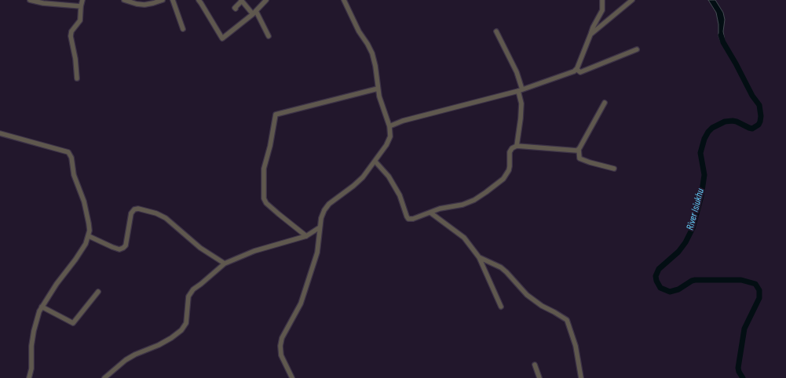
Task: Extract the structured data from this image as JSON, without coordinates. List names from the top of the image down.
{
  "water": ["River Isiukhu"]
}
